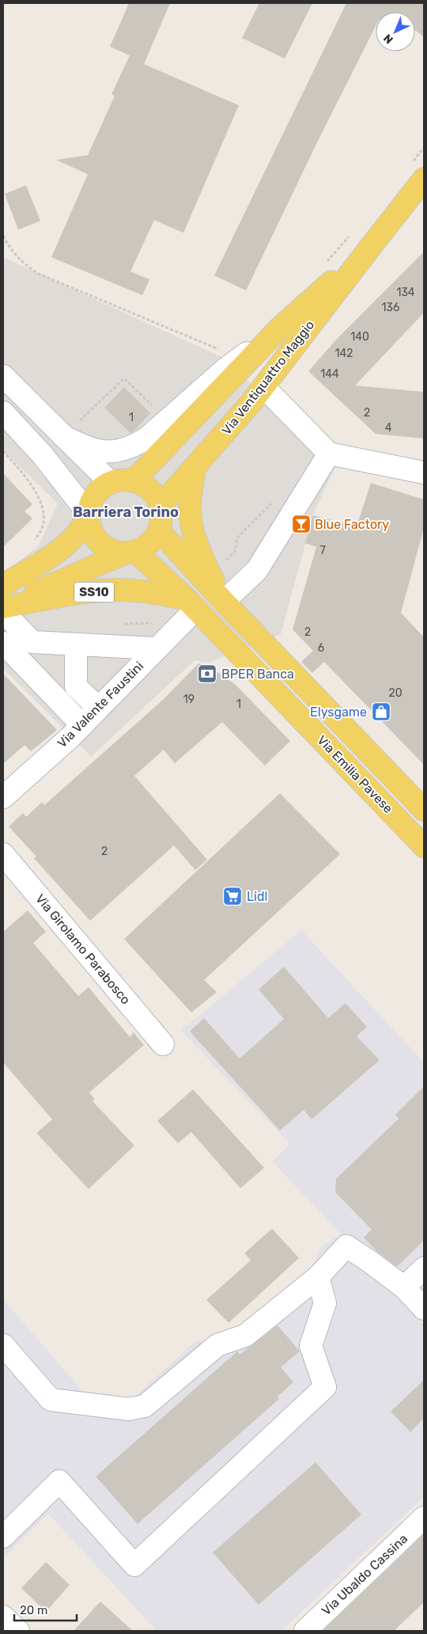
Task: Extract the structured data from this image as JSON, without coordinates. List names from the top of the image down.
{
  "streets": {
    "main road": ["Via Ventiquattro Maggio", "SS10", "Via Emilia Pavese"],
    "street": ["Via Valente Faustini", "Via Girolamo Parabosco", "Via Ubaldo Cassina"]
  },
  "crossings": [
    ["Via Ventiquattro Maggio", "SS10"],
    ["Via Ventiquattro Maggio", "Via Emilia Pavese"],
    ["SS10", "Via Valente Faustini"],
    ["SS10", "Via Emilia Pavese"],
    ["Via Valente Faustini", "Via Emilia Pavese"]
  ],
  "districts": ["Barriera Torino"],
  "places": {
    "bar": ["Blue Factory"],
    "bank": ["BPER Banca"],
    "shop": ["Elysgame"],
    "supermarket": ["Lidl"]
  },
  "house_numbers": [
    "134",
    "136",
    "140",
    "142",
    "144",
    "2",
    "1",
    "4",
    "7",
    "2",
    "6",
    "20",
    "19",
    "1",
    "2"
  ],
  "scale_bar": "20 m",
  "north": "bottom left"
}
